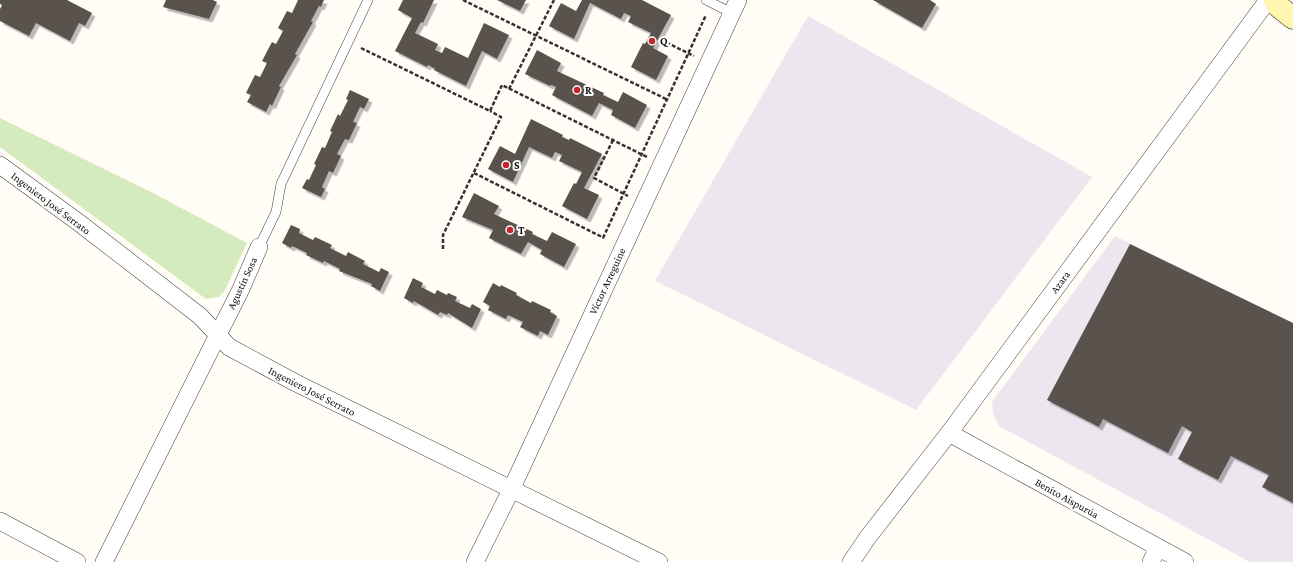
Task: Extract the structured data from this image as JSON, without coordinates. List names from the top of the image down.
{
  "streets": {
    "street": [
      "Ingeniero José Serrato",
      "Víctor Arreguine",
      "Azara",
      "Agustín Sosa",
      "Benito Aispurúa"
    ]
  },
  "crossings": [
    ["Ingeniero José Serrato", "Víctor Arreguine"],
    ["Ingeniero José Serrato", "Agustín Sosa"],
    ["Azara", "Benito Aispurúa"]
  ],
  "places": [
    "Q",
    "R",
    "S",
    "T"
  ]
}
